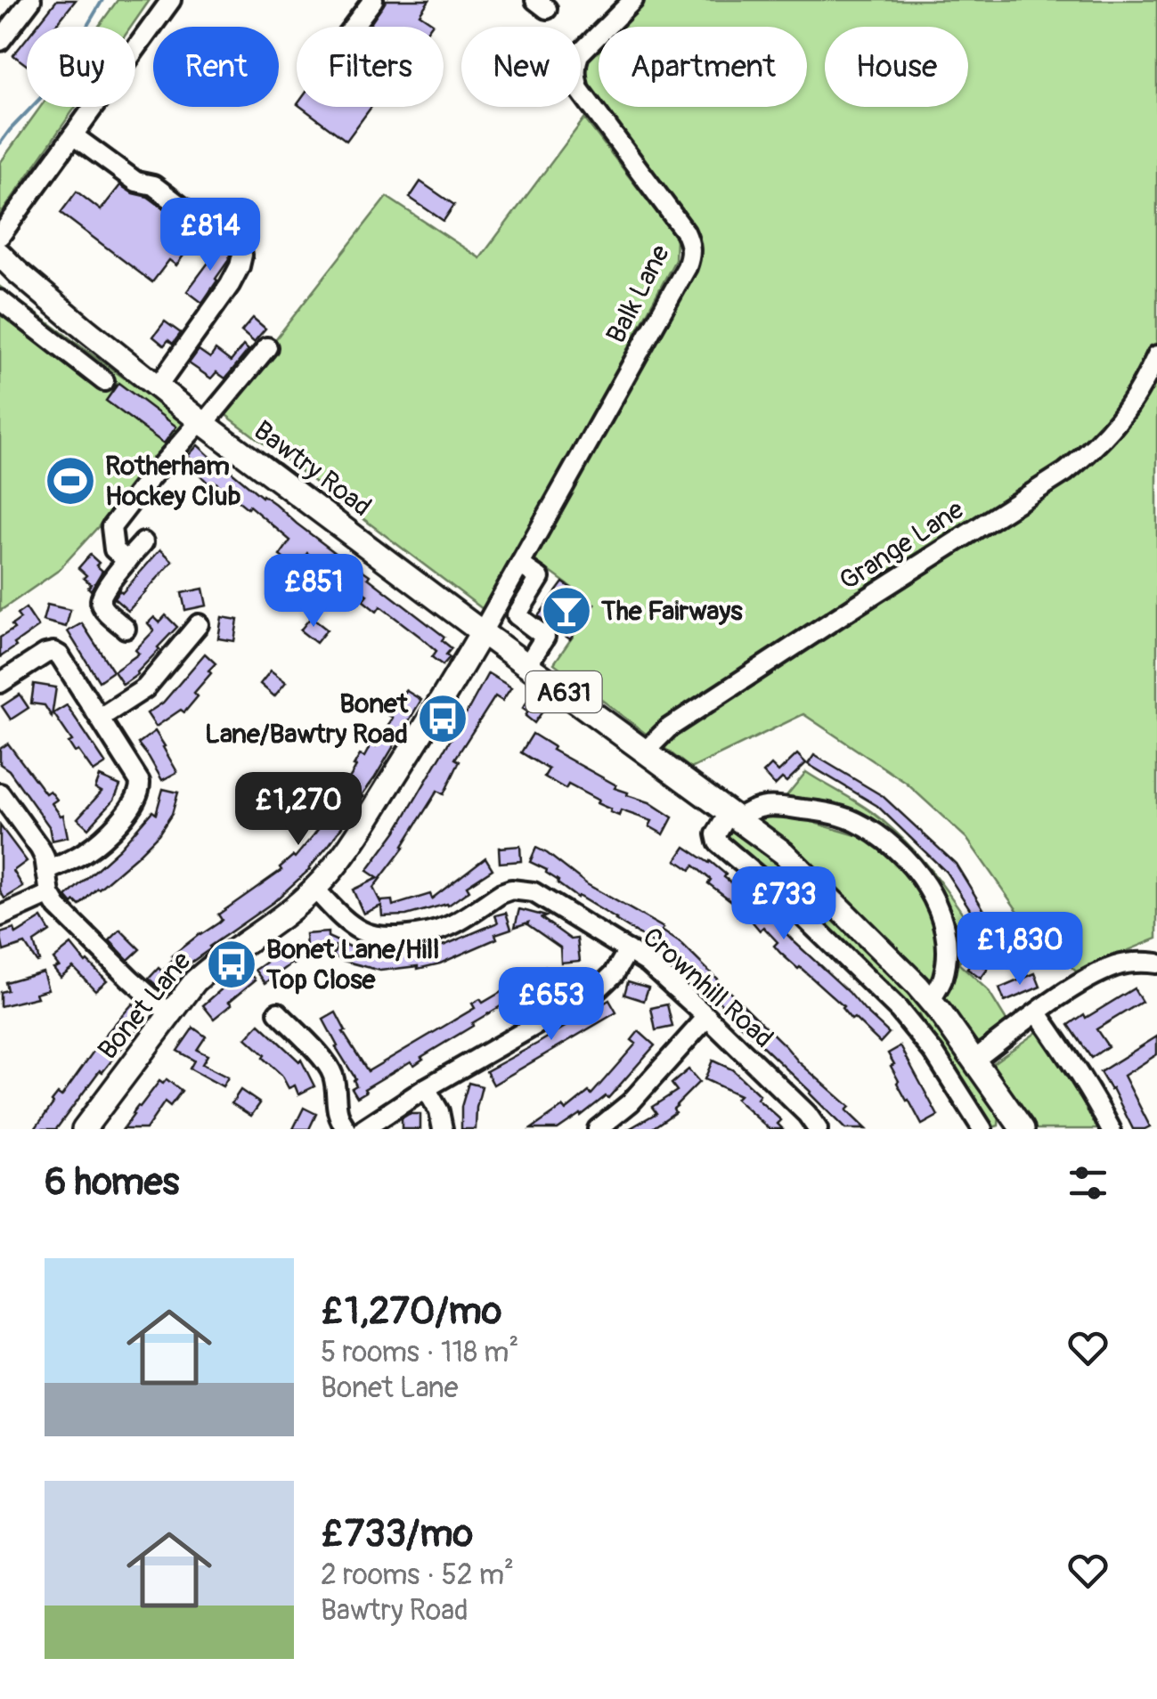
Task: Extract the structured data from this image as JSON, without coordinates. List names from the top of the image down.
{
  "streets": {
    "main road": ["Bawtry Road", "A631", "Bonet Lane"],
    "street": ["Balk Lane", "Grange Lane", "Crownhill Road"]
  },
  "crossings": [
    ["Balk Lane", "Bawtry Road"],
    ["Balk Lane", "Bonet Lane"],
    ["Bawtry Road", "Grange Lane"],
    ["Bawtry Road", "Bonet Lane"],
    ["Crownhill Road", "Bonet Lane"]
  ],
  "places": {
    "sports": ["Rotherham Hockey Club"],
    "bar": ["The Fairways"],
    "bus stop": ["Bonet Lane/Bawtry Road", "Bonet Lane/Hill Top Close"]
  },
  "page": {
    "chip": [
      "Buy",
      "Rent",
      "Filters",
      "New",
      "Apartment",
      "House"
    ],
    "price": [
      "£814",
      "£851",
      "£1,270",
      "£733",
      "£1,830",
      "£653"
    ],
    "heading": "6 homes",
    "list": [
      {
        "name": "£1,270/mo",
        "note": "5 rooms · 118 m² · Bonet Lane"
      },
      {
        "name": "£733/mo",
        "note": "2 rooms · 52 m² · Bawtry Road"
      }
    ]
  }
}
